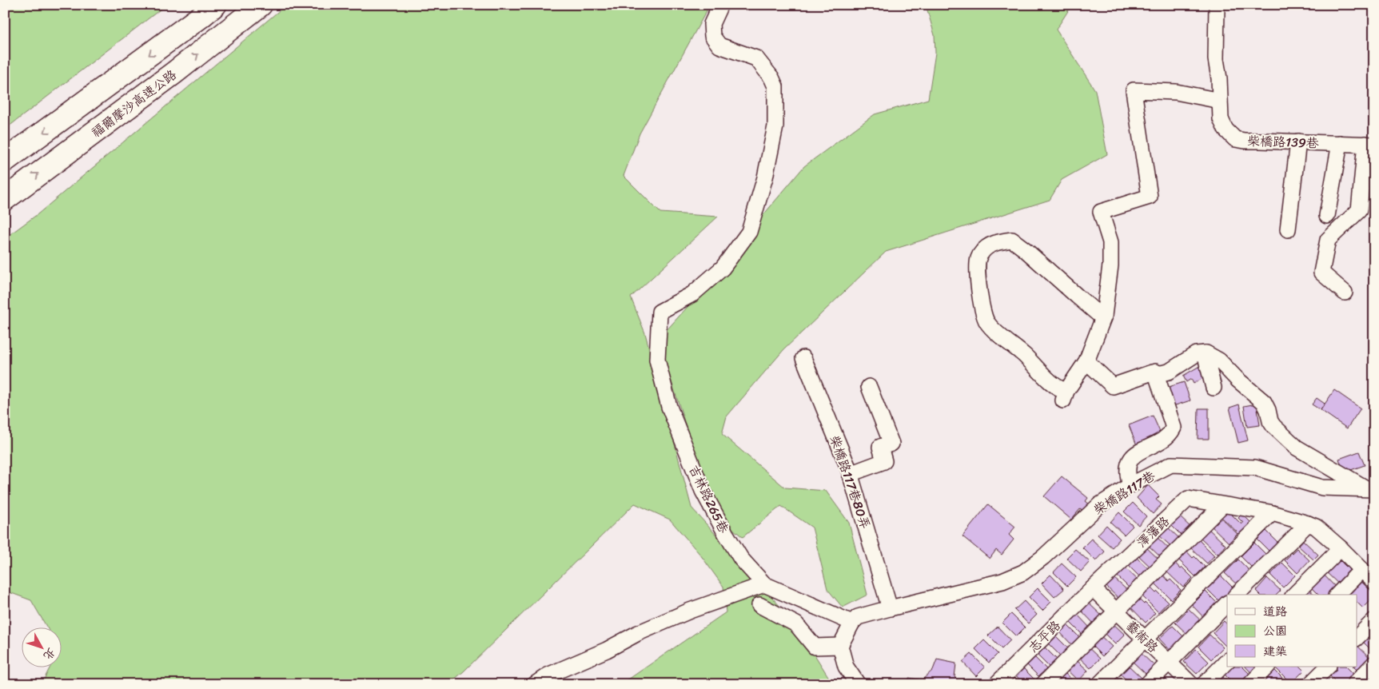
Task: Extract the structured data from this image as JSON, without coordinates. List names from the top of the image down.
{
  "streets": {
    "highway": ["福爾摩沙高速公路"],
    "street": [
      "柴橋路139巷",
      "柴橋路117巷80弄",
      "柴橋路117巷",
      "吉林路265巷",
      "澤藩路",
      "志平路",
      "藝術路"
    ]
  },
  "crossings": [
    ["柴橋路117巷80弄", "柴橋路117巷"],
    ["柴橋路117巷", "吉林路265巷"],
    ["澤藩路", "志平路"],
    ["澤藩路", "藝術路"],
    ["志平路", "藝術路"]
  ],
  "legend": ["道路", "公園", "建築"],
  "north": "bottom right"
}
